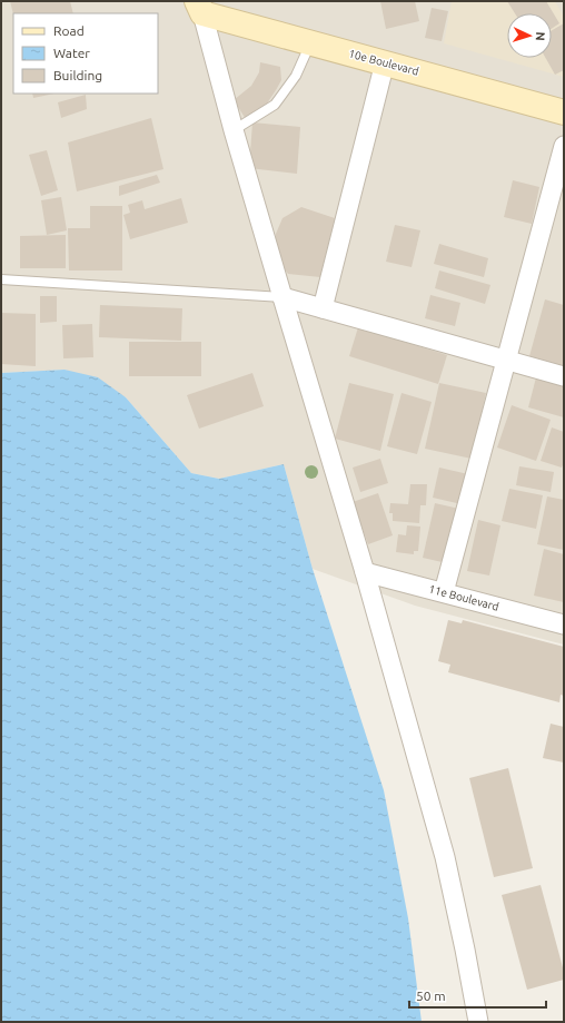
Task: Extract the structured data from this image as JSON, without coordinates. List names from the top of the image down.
{
  "streets": {
    "main road": ["10e Boulevard"],
    "street": ["11e Boulevard"]
  },
  "legend": ["Road", "Water", "Building"],
  "scale_bar": "50 m",
  "north": "right"
}
